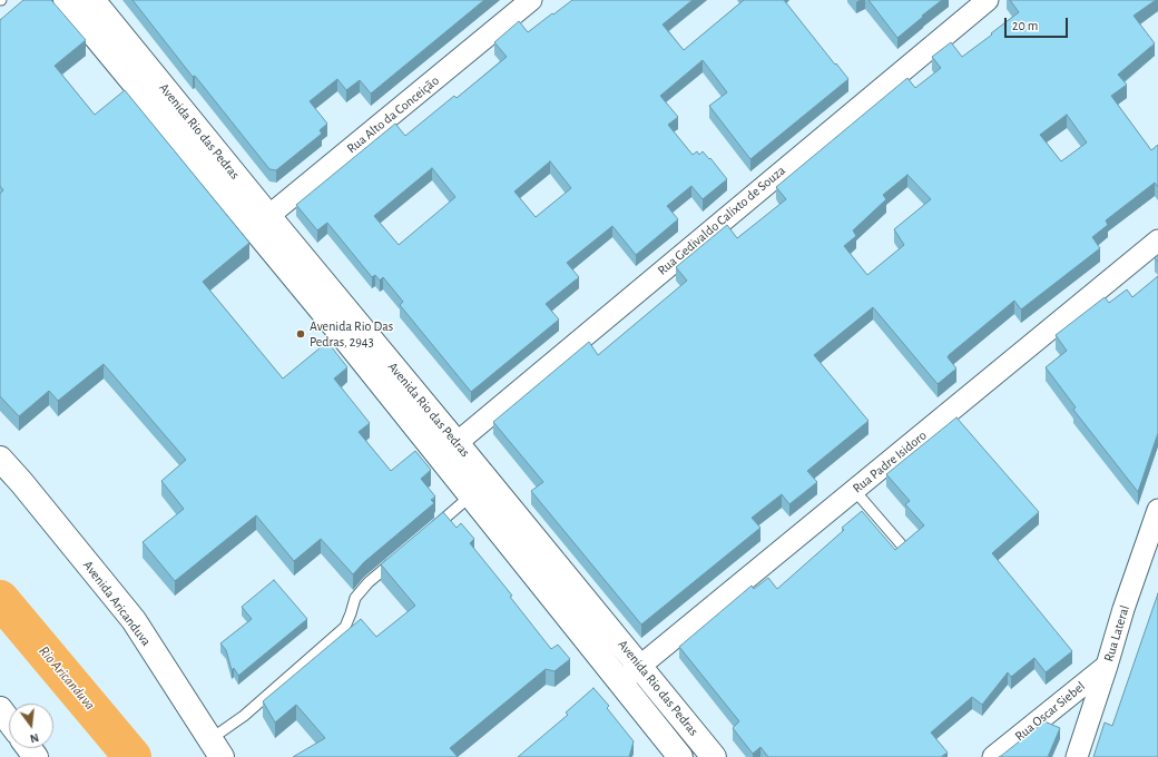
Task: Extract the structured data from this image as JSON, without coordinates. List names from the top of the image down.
{
  "streets": {
    "main road": ["Avenida Rio das Pedras", "Avenida Aricanduva"],
    "street": [
      "Rua Alto da Conceição",
      "Rua Gedivaldo Calixto de Souza",
      "Rua Padre Isidoro",
      "Rua Lateral",
      "Rua Oscar Siebel"
    ]
  },
  "crossings": [
    ["Rua Alto da Conceição", "Avenida Rio das Pedras"],
    ["Avenida Rio das Pedras", "Rua Gedivaldo Calixto de Souza"],
    ["Avenida Rio das Pedras", "Rua Padre Isidoro"],
    ["Rua Lateral", "Rua Oscar Siebel"]
  ],
  "water": ["Rio Aricanduva"],
  "places": ["Avenida Rio Das Pedras, 2943"],
  "scale_bar": "20 m",
  "north": "bottom"
}
